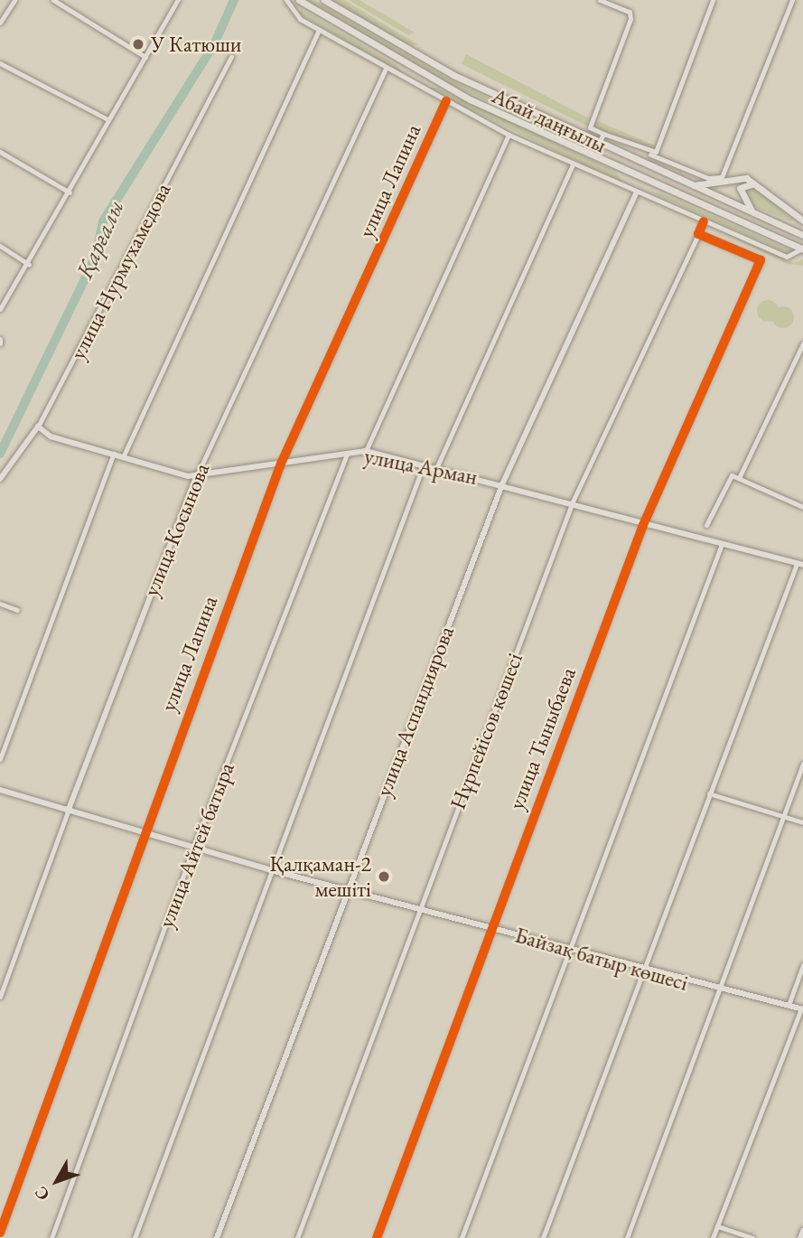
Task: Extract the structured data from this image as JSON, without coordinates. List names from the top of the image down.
{
  "streets": {
    "main road": ["Абай даңғылы"],
    "street": [
      "улица Лапина",
      "улица Нурмухамедова",
      "улица Арман",
      "улица Косынова",
      "улица Аспандиярова",
      "Нұрпейісов көшесі",
      "улица Тыныбаева",
      "улица Айтей батыра",
      "Байзақ батыр көшесі"
    ]
  },
  "crossings": [
    ["улица Лапина", "улица Арман"],
    ["улица Лапина", "Байзақ батыр көшесі"],
    ["улица Нурмухамедова", "улица Арман"],
    ["улица Арман", "улица Косынова"],
    ["улица Арман", "улица Аспандиярова"],
    ["улица Арман", "Нұрпейісов көшесі"],
    ["улица Арман", "улица Тыныбаева"],
    ["улица Арман", "улица Айтей батыра"],
    ["улица Косынова", "Байзақ батыр көшесі"],
    ["улица Аспандиярова", "Байзақ батыр көшесі"],
    ["Нұрпейісов көшесі", "улица Тыныбаева"],
    ["Нұрпейісов көшесі", "Байзақ батыр көшесі"],
    ["улица Тыныбаева", "Байзақ батыр көшесі"],
    ["улица Айтей батыра", "Байзақ батыр көшесі"]
  ],
  "water": ["Қарғалы"],
  "places": ["У Катюши", "Қалқаман-2 мешіті"],
  "north": "bottom left"
}
